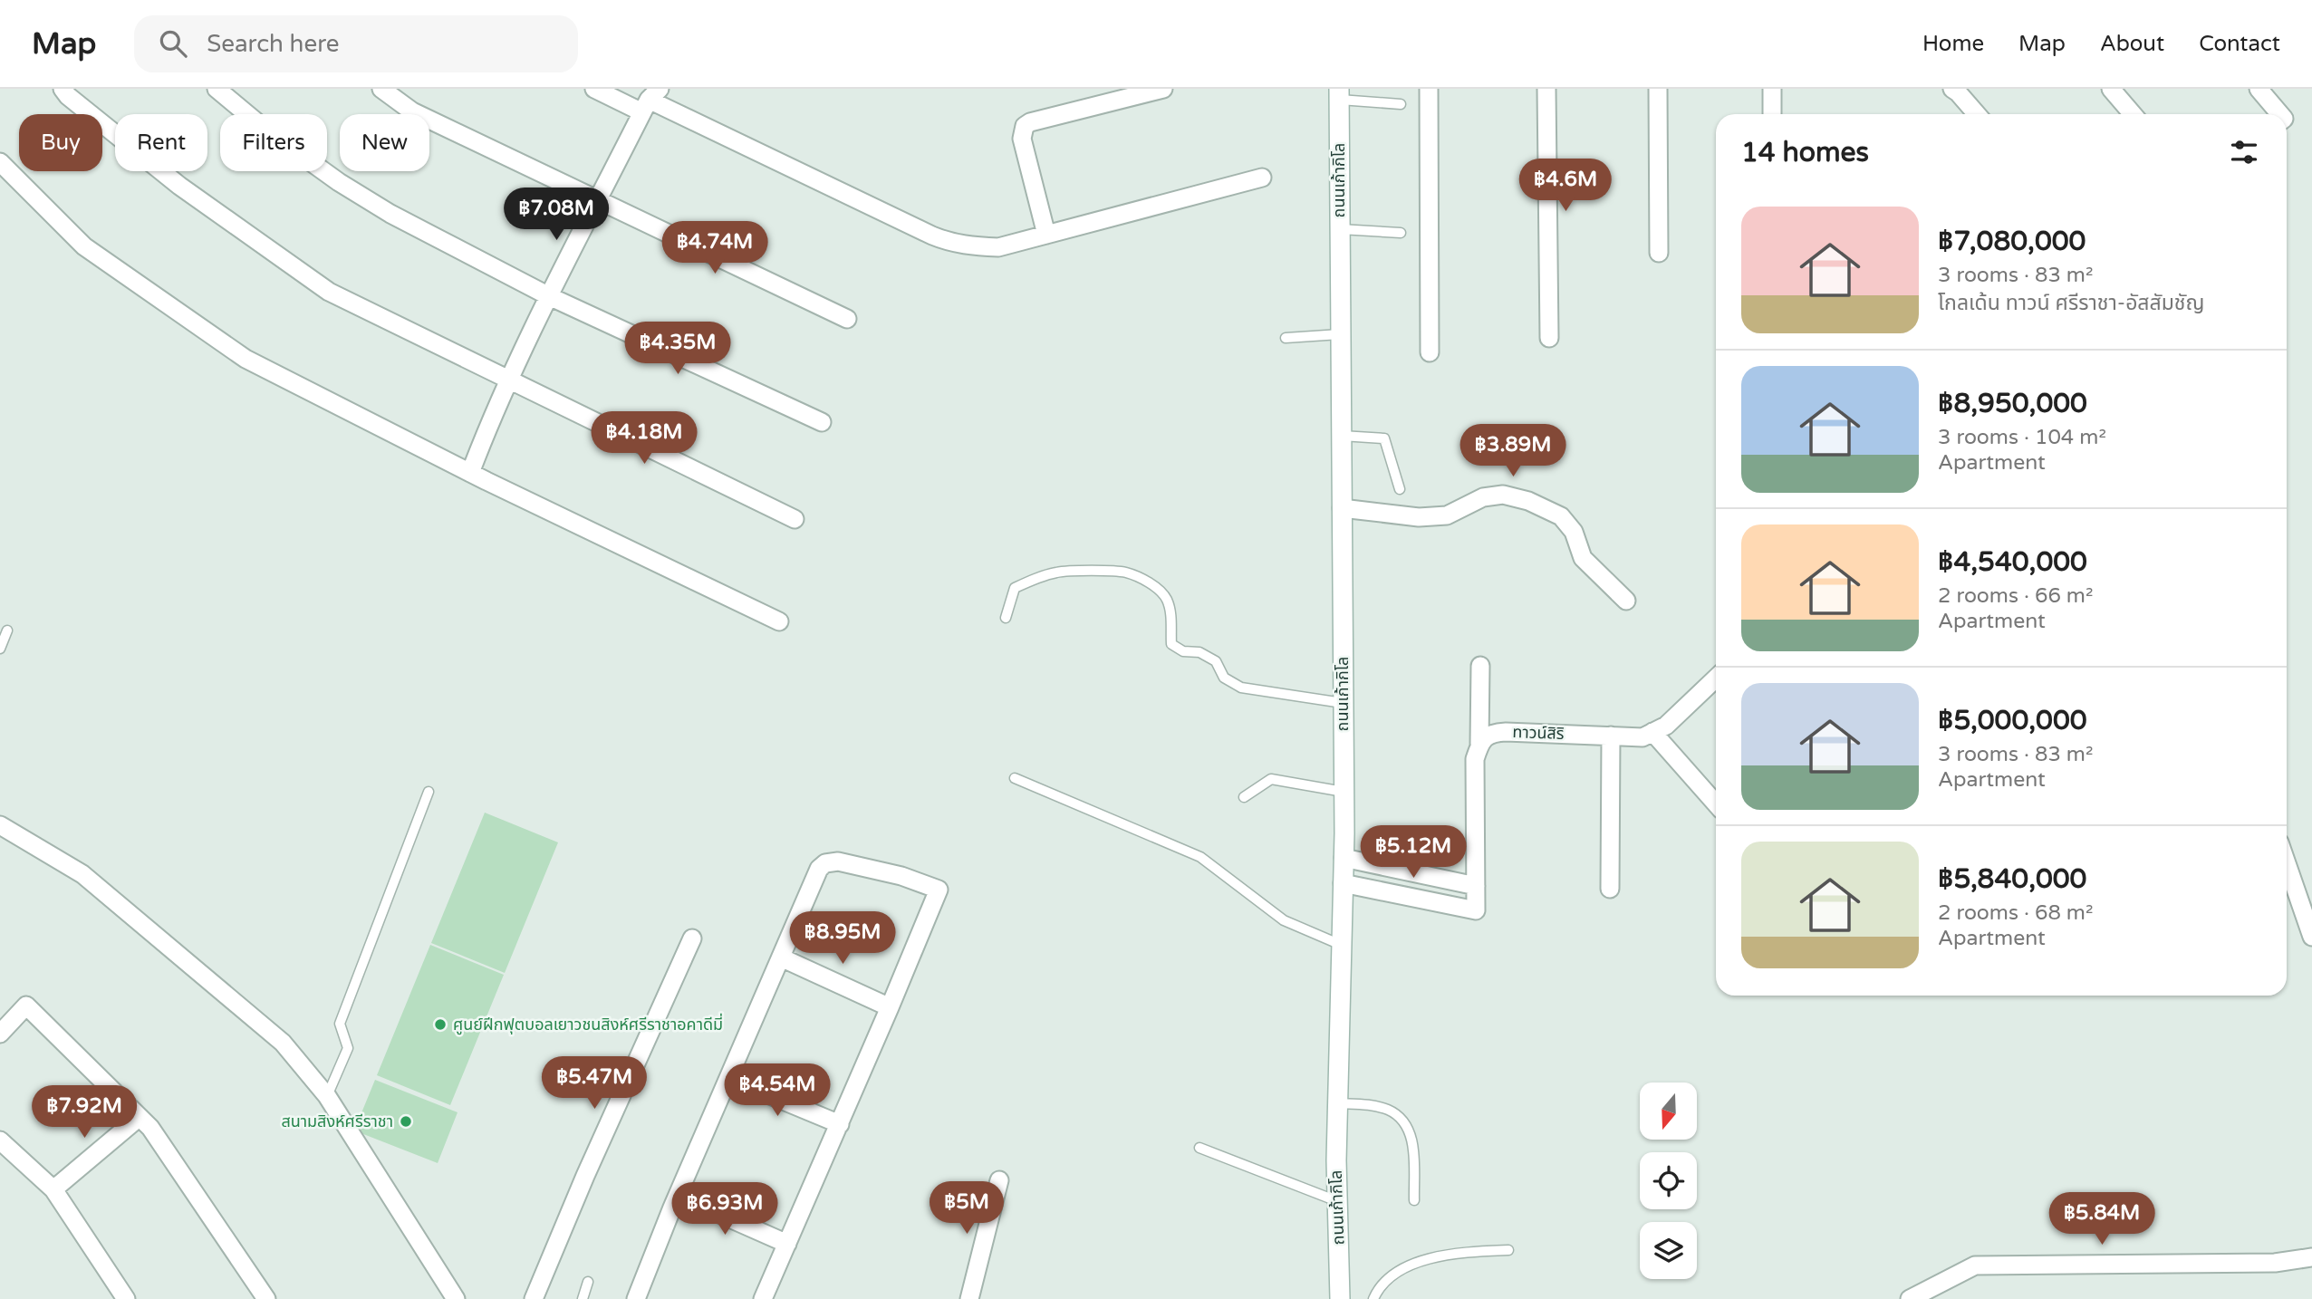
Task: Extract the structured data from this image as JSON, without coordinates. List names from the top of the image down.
{
  "streets": {
    "main road": ["ถนนเก้ากิโล"],
    "street": ["ทาวน์สิริ"]
  },
  "places": ["ศูนย์ฝีกฟุตบอลเยาวชนสิงห์ศรีราชาอคาดีมี่", "สนามสิงห์ศรีราชา"],
  "north": "bottom",
  "page": {
    "header": "Map",
    "search": "Search here",
    "nav": [
      "Home",
      "Map",
      "About",
      "Contact"
    ],
    "chip": [
      "Buy",
      "Rent",
      "Filters",
      "New"
    ],
    "heading": "14 homes",
    "price": [
      "฿4.6M",
      "฿7.08M",
      "฿4.74M",
      "฿4.35M",
      "฿4.18M",
      "฿3.89M",
      "฿5.12M",
      "฿8.95M",
      "฿5.47M",
      "฿4.54M",
      "฿7.92M",
      "฿5M",
      "฿6.93M",
      "฿5.84M"
    ],
    "list": [
      {
        "name": "฿7,080,000",
        "note": "3 rooms · 83 m² · โกลเด้น ทาวน์ ศรีราชา-อัสสัมชัญ"
      },
      {
        "name": "฿8,950,000",
        "note": "3 rooms · 104 m² · Apartment"
      },
      {
        "name": "฿4,540,000",
        "note": "2 rooms · 66 m² · Apartment"
      },
      {
        "name": "฿5,000,000",
        "note": "3 rooms · 83 m² · Apartment"
      },
      {
        "name": "฿5,840,000",
        "note": "2 rooms · 68 m² · Apartment"
      }
    ]
  }
}
